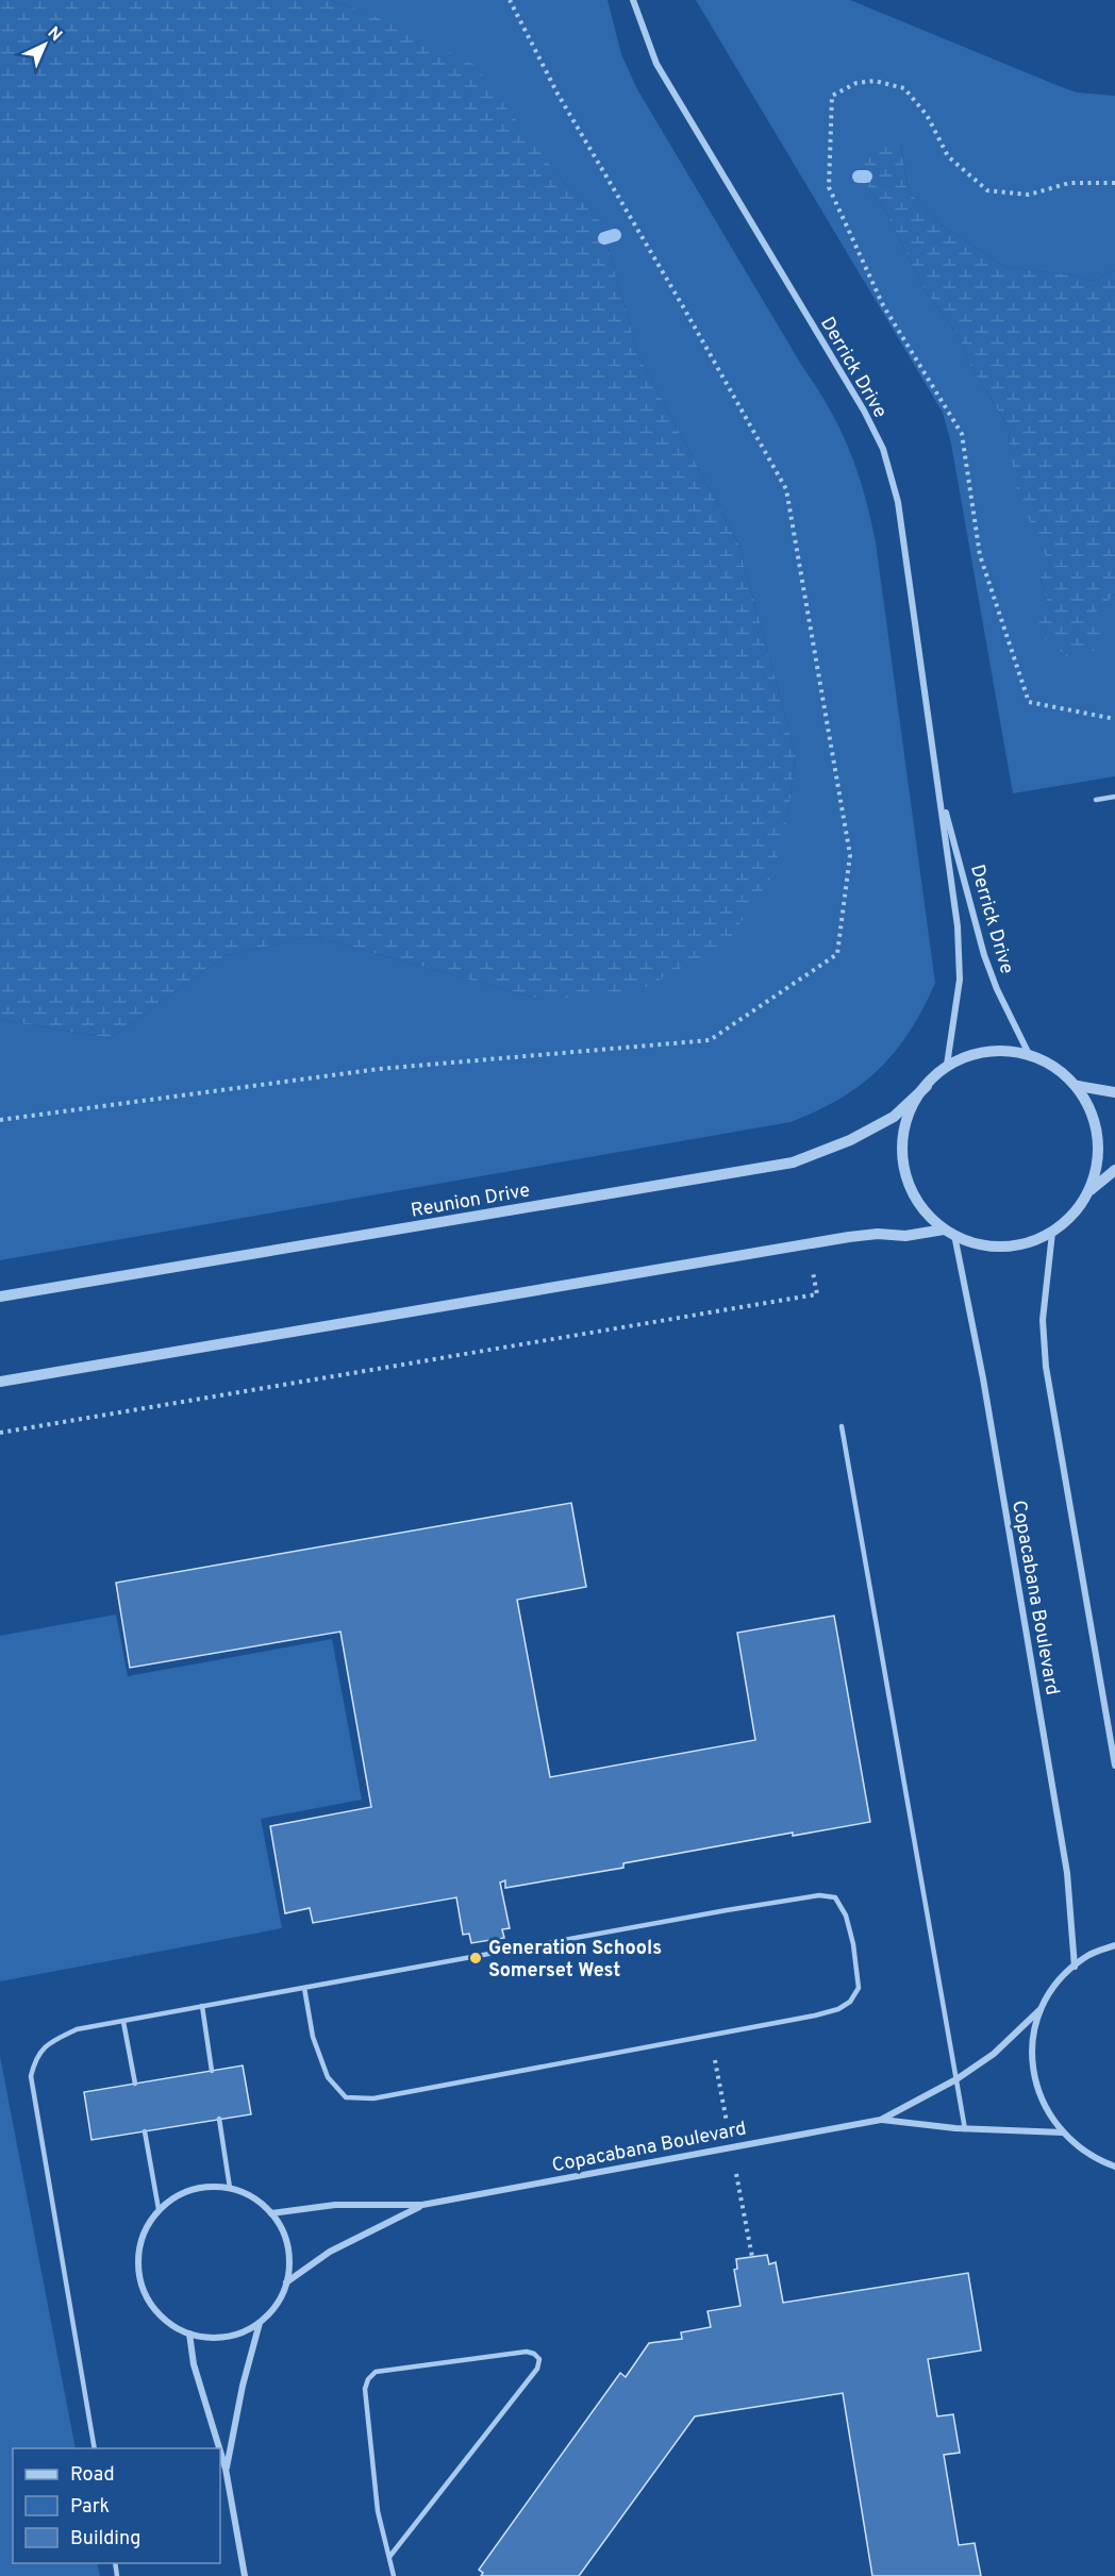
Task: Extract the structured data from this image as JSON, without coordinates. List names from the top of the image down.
{
  "streets": {
    "street": ["Derrick Drive", "Reunion Drive", "Copacabana Boulevard"]
  },
  "crossings": [
    ["Derrick Drive", "Reunion Drive"],
    ["Derrick Drive", "Copacabana Boulevard"],
    ["Reunion Drive", "Copacabana Boulevard"]
  ],
  "places": ["Generation Schools Somerset West"],
  "legend": ["Road", "Park", "Building"],
  "north": "top right"
}
